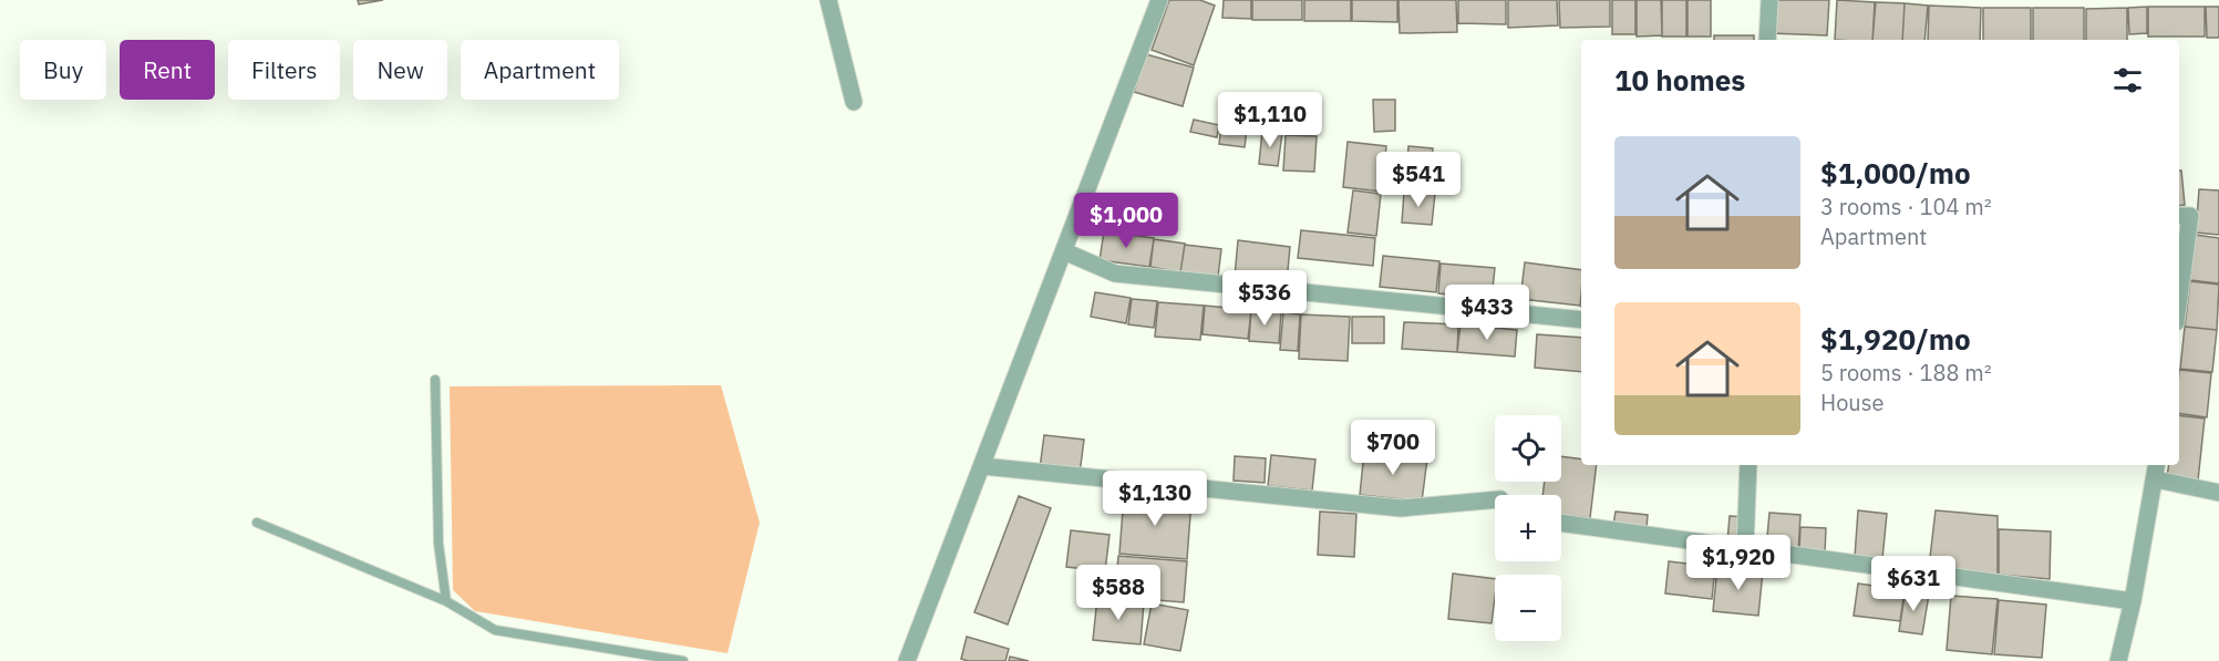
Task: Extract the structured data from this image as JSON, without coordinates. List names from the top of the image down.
{
  "page": {
    "chip": [
      "Buy",
      "Rent",
      "Filters",
      "New",
      "Apartment"
    ],
    "heading": "10 homes",
    "price": [
      "$1,110",
      "$541",
      "$1,000",
      "$536",
      "$433",
      "$700",
      "$1,130",
      "$1,920",
      "$631",
      "$588"
    ],
    "list": [
      {
        "name": "$1,000/mo",
        "note": "3 rooms · 104 m² · Apartment"
      },
      {
        "name": "$1,920/mo",
        "note": "5 rooms · 188 m² · House"
      }
    ],
    "map_buttons": ["+", "−"]
  }
}
